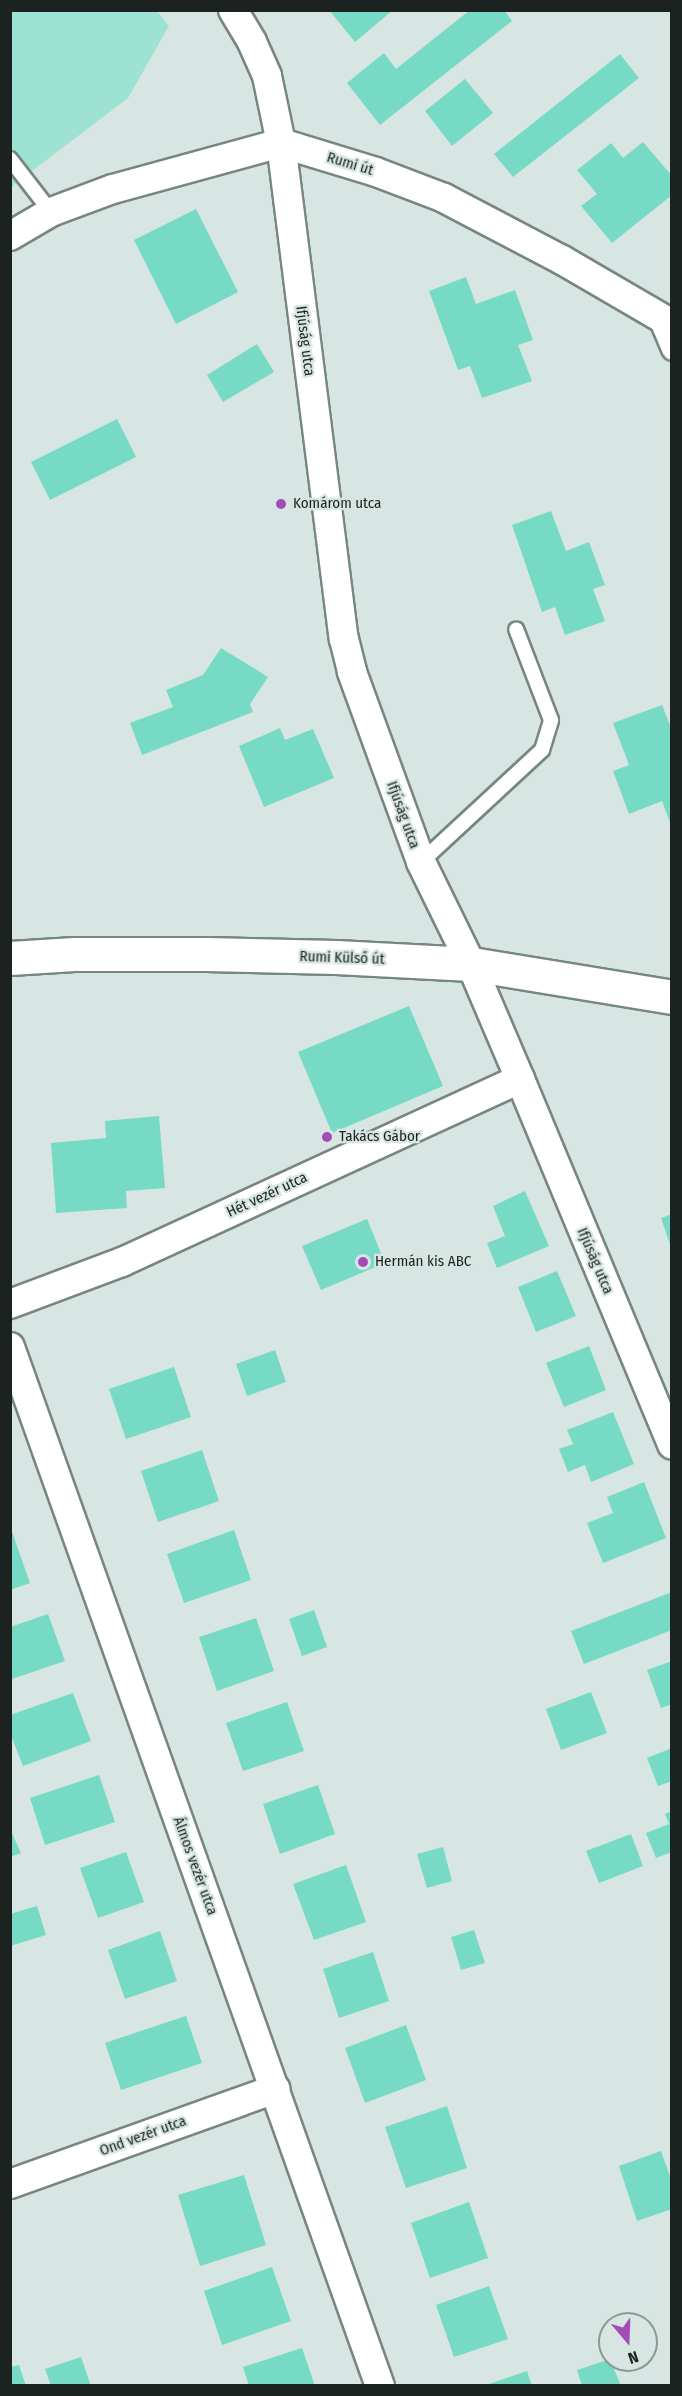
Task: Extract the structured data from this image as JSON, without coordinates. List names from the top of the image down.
{
  "streets": {
    "street": [
      "Rumi út",
      "Ifjúság utca",
      "Rumi Külső út",
      "Hét vezér utca",
      "Álmos vezér utca",
      "Ond vezér utca"
    ]
  },
  "crossings": [
    ["Rumi út", "Ifjúság utca"],
    ["Ifjúság utca", "Rumi Külső út"],
    ["Ifjúság utca", "Hét vezér utca"],
    ["Álmos vezér utca", "Ond vezér utca"]
  ],
  "places": ["Komárom utca", "Takács Gábor", "Hermán kis ABC"],
  "north": "bottom"
}
